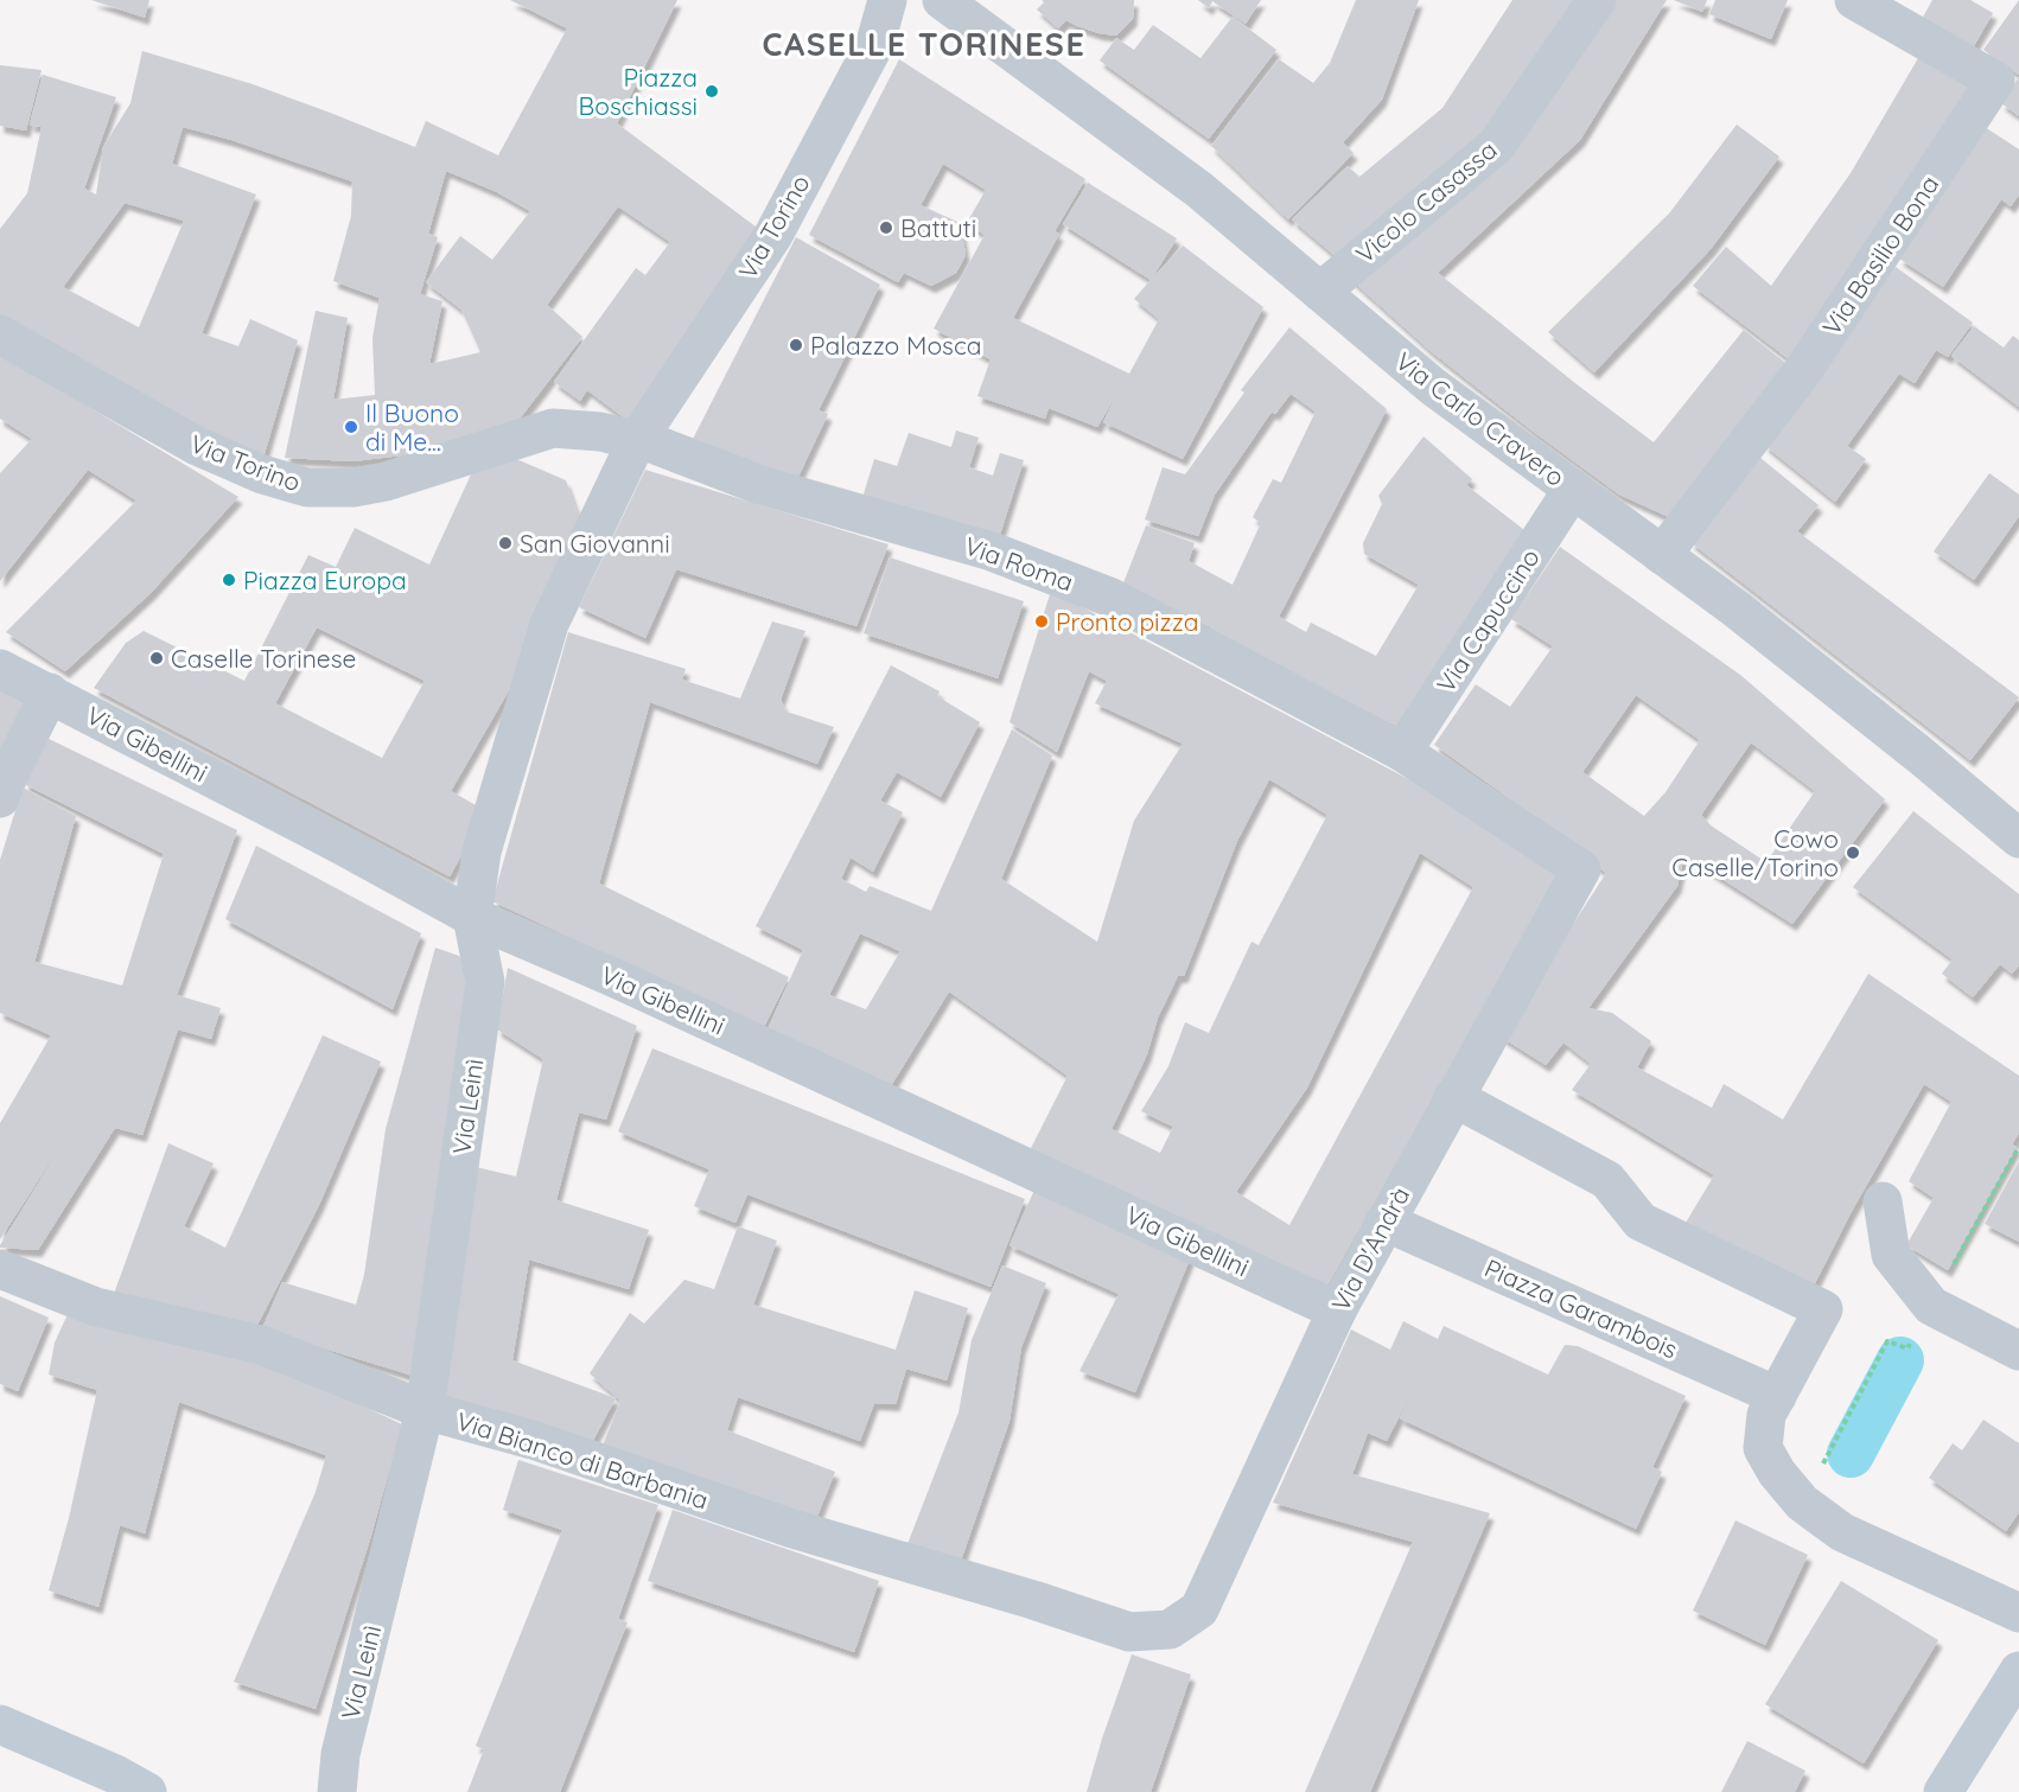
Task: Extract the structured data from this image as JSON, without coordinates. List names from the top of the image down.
{
  "streets": {
    "street": [
      "Vicolo Casassa",
      "Via Torino",
      "Via Basilio Bona",
      "Via Carlo Cravero",
      "Via Roma",
      "Via Capuccino",
      "Via Gibellini",
      "Via Leinì",
      "Via D'Andrà",
      "Piazza Garambois",
      "Via Bianco di Barbania"
    ]
  },
  "crossings": [
    ["Vicolo Casassa", "Via Carlo Cravero"],
    ["Via Torino", "Via Roma"],
    ["Via Torino", "Via Leinì"],
    ["Via Basilio Bona", "Via Carlo Cravero"],
    ["Via Carlo Cravero", "Via Capuccino"],
    ["Via Roma", "Via Capuccino"],
    ["Via Roma", "Via Leinì"],
    ["Via Roma", "Via D'Andrà"],
    ["Via Gibellini", "Via Leinì"],
    ["Via Gibellini", "Via D'Andrà"],
    ["Via Leinì", "Via Bianco di Barbania"],
    ["Via D'Andrà", "Piazza Garambois"],
    ["Via D'Andrà", "Via Bianco di Barbania"]
  ],
  "districts": ["CASELLE TORINESE"],
  "places": [
    "Piazza Boschiassi",
    "Battuti",
    "Palazzo Mosca",
    "Il Buono di Me...",
    "San Giovanni",
    "Piazza Europa",
    "Pronto pizza",
    "Caselle Torinese",
    "Cowo Caselle/Torino"
  ]
}
